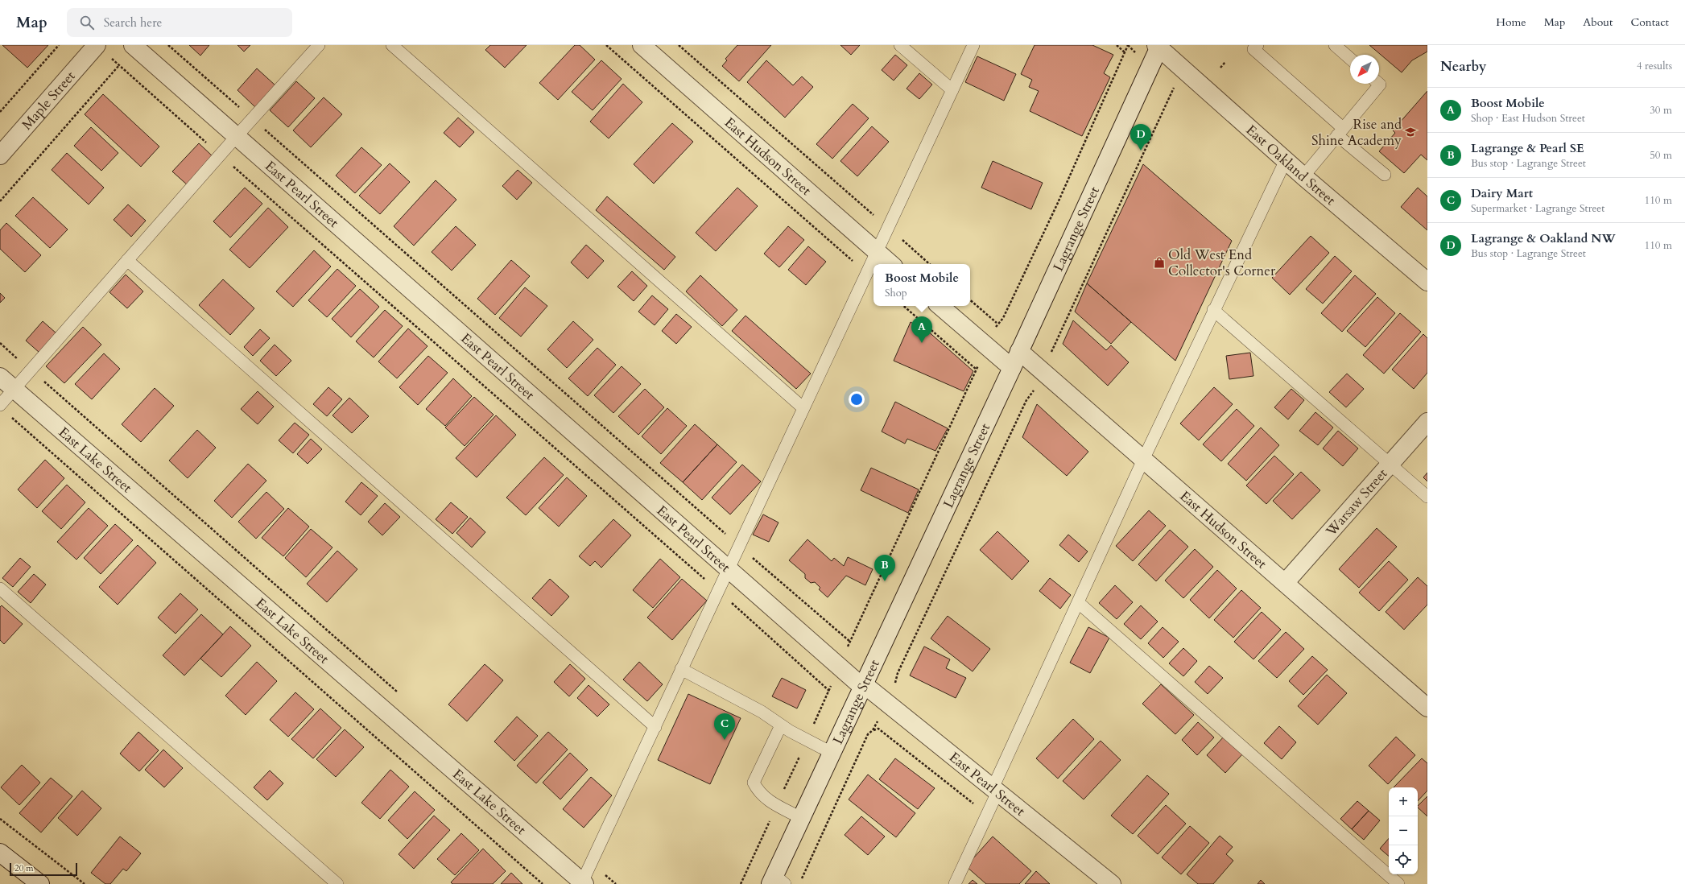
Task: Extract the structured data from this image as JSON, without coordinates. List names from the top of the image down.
{
  "streets": {
    "street": [
      "Maple Street",
      "East Hudson Street",
      "East Oakland Street",
      "East Pearl Street",
      "Lagrange Street",
      "East Lake Street",
      "Warsaw Street"
    ]
  },
  "crossings": [
    ["East Hudson Street", "Lagrange Street"],
    ["East Hudson Street", "Warsaw Street"],
    ["East Oakland Street", "Lagrange Street"],
    ["East Pearl Street", "Lagrange Street"]
  ],
  "places": {
    "school or university": ["Rise and Shine Academy"],
    "shop": ["Old West End Collector's Corner"]
  },
  "scale_bar": "20 m",
  "north": "bottom left",
  "page": {
    "header": "Map",
    "search": "Search here",
    "nav": [
      "Home",
      "Map",
      "About",
      "Contact"
    ],
    "heading": ["Nearby", "4 results"],
    "list": [
      {
        "mark": "A",
        "name": "Boost Mobile",
        "note": "Shop · East Hudson Street",
        "value": "30 m"
      },
      {
        "mark": "B",
        "name": "Lagrange & Pearl SE",
        "note": "Bus stop · Lagrange Street",
        "value": "50 m"
      },
      {
        "mark": "C",
        "name": "Dairy Mart",
        "note": "Supermarket · Lagrange Street",
        "value": "110 m"
      },
      {
        "mark": "D",
        "name": "Lagrange & Oakland NW",
        "note": "Bus stop · Lagrange Street",
        "value": "110 m"
      }
    ],
    "pins": [
      "D",
      "A",
      "B",
      "C"
    ],
    "popup": ["Boost Mobile", "Shop"],
    "map_buttons": ["+", "−"],
    "scale": "20 m"
  }
}
